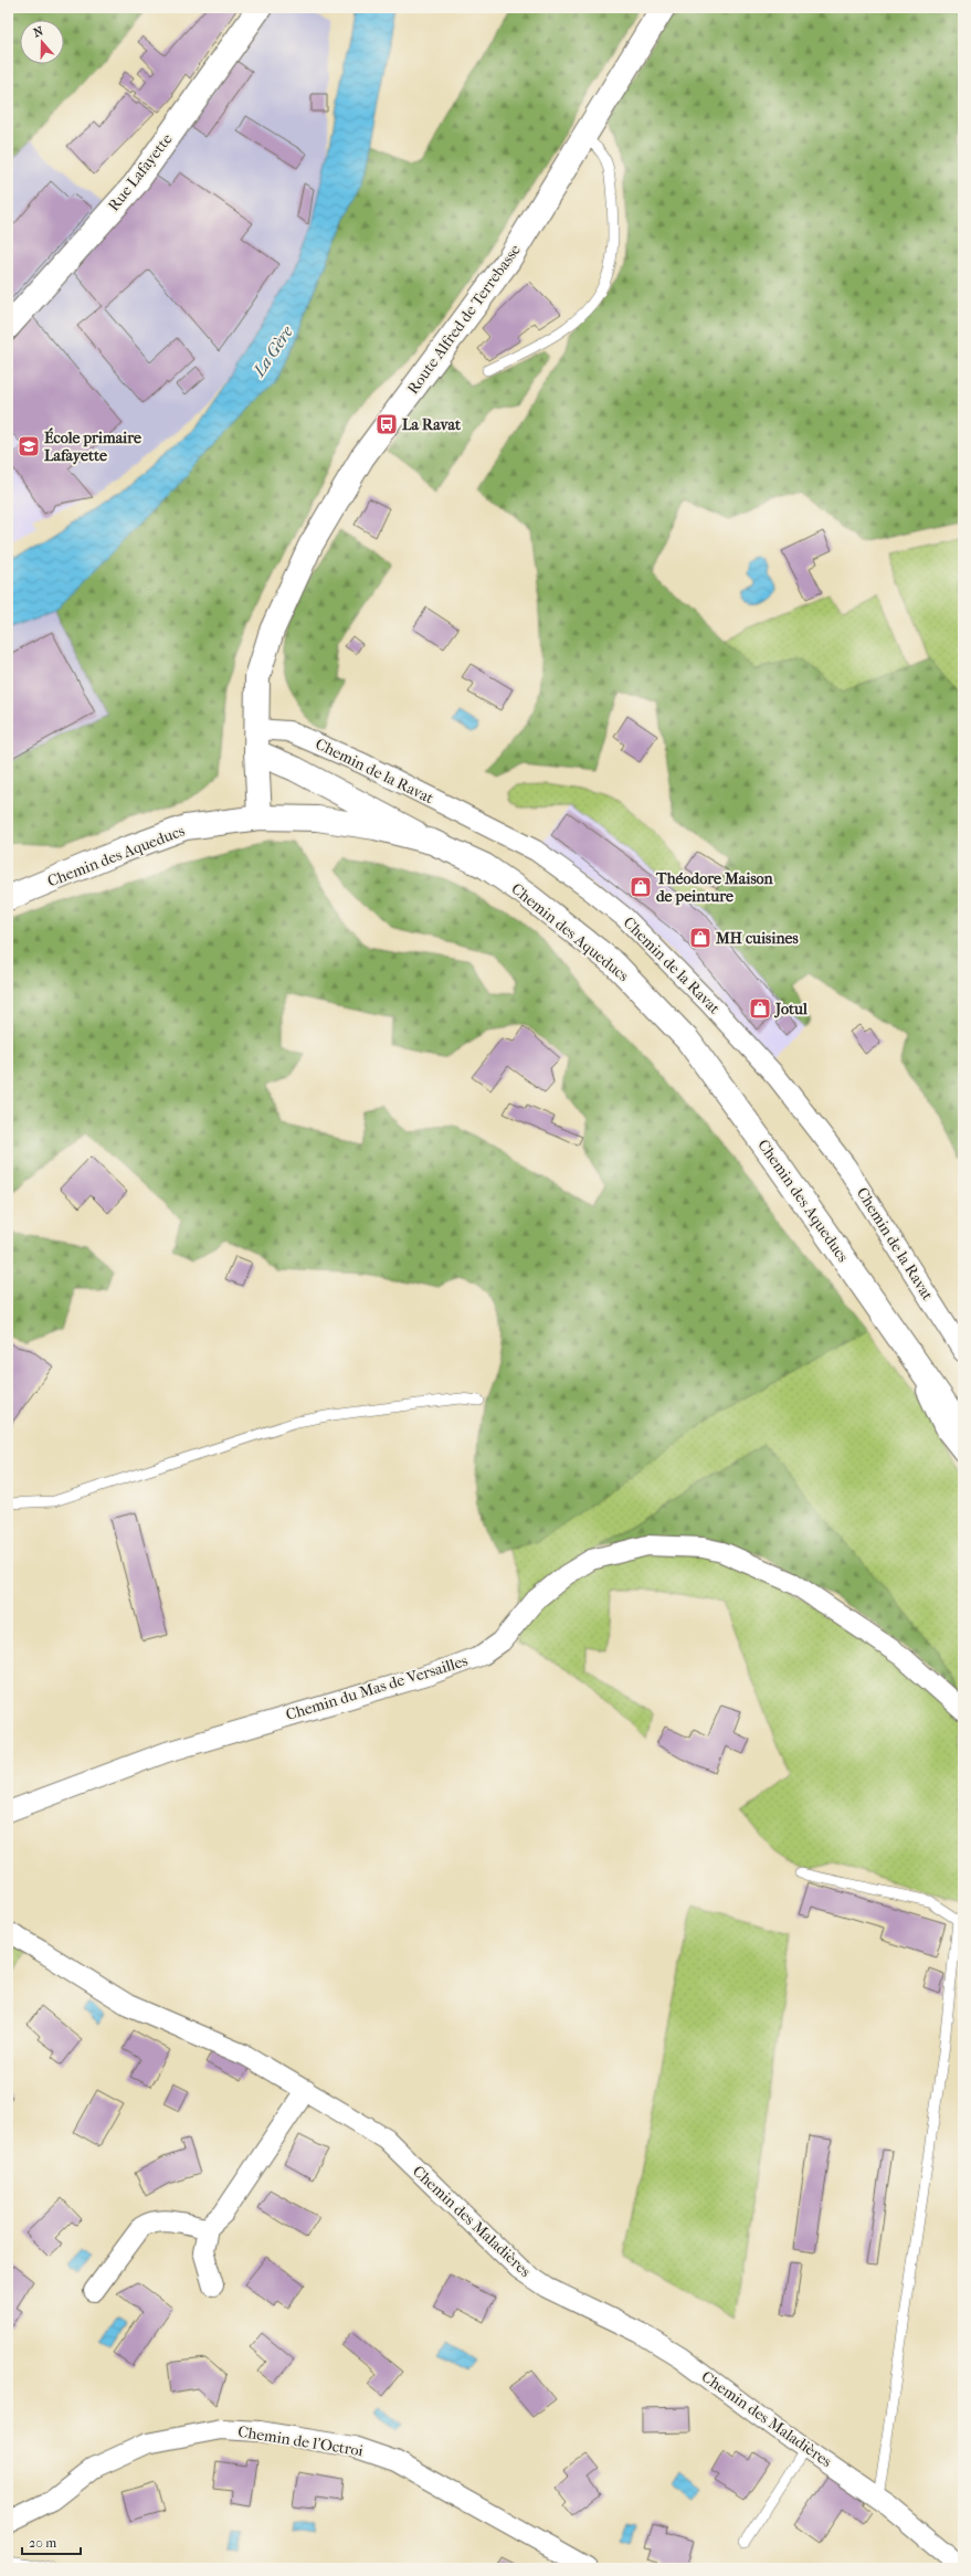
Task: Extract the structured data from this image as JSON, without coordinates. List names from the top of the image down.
{
  "streets": {
    "main road": ["Rue Lafayette", "Route Alfred de Terrebasse", "Chemin des Aqueducs"],
    "street": [
      "Chemin de la Ravat",
      "Chemin du Mas de Versailles",
      "Chemin des Maladières",
      "Chemin de l'Octroi"
    ]
  },
  "crossings": [
    ["Route Alfred de Terrebasse", "Chemin de la Ravat"],
    ["Route Alfred de Terrebasse", "Chemin des Aqueducs"]
  ],
  "water": ["La Gère"],
  "places": {
    "bus stop": ["La Ravat"],
    "school or university": ["École primaire Lafayette"],
    "shop": ["Théodore Maison de peinture", "MH cuisines", "Jotul"]
  },
  "scale_bar": "20 m",
  "north": "top"
}
